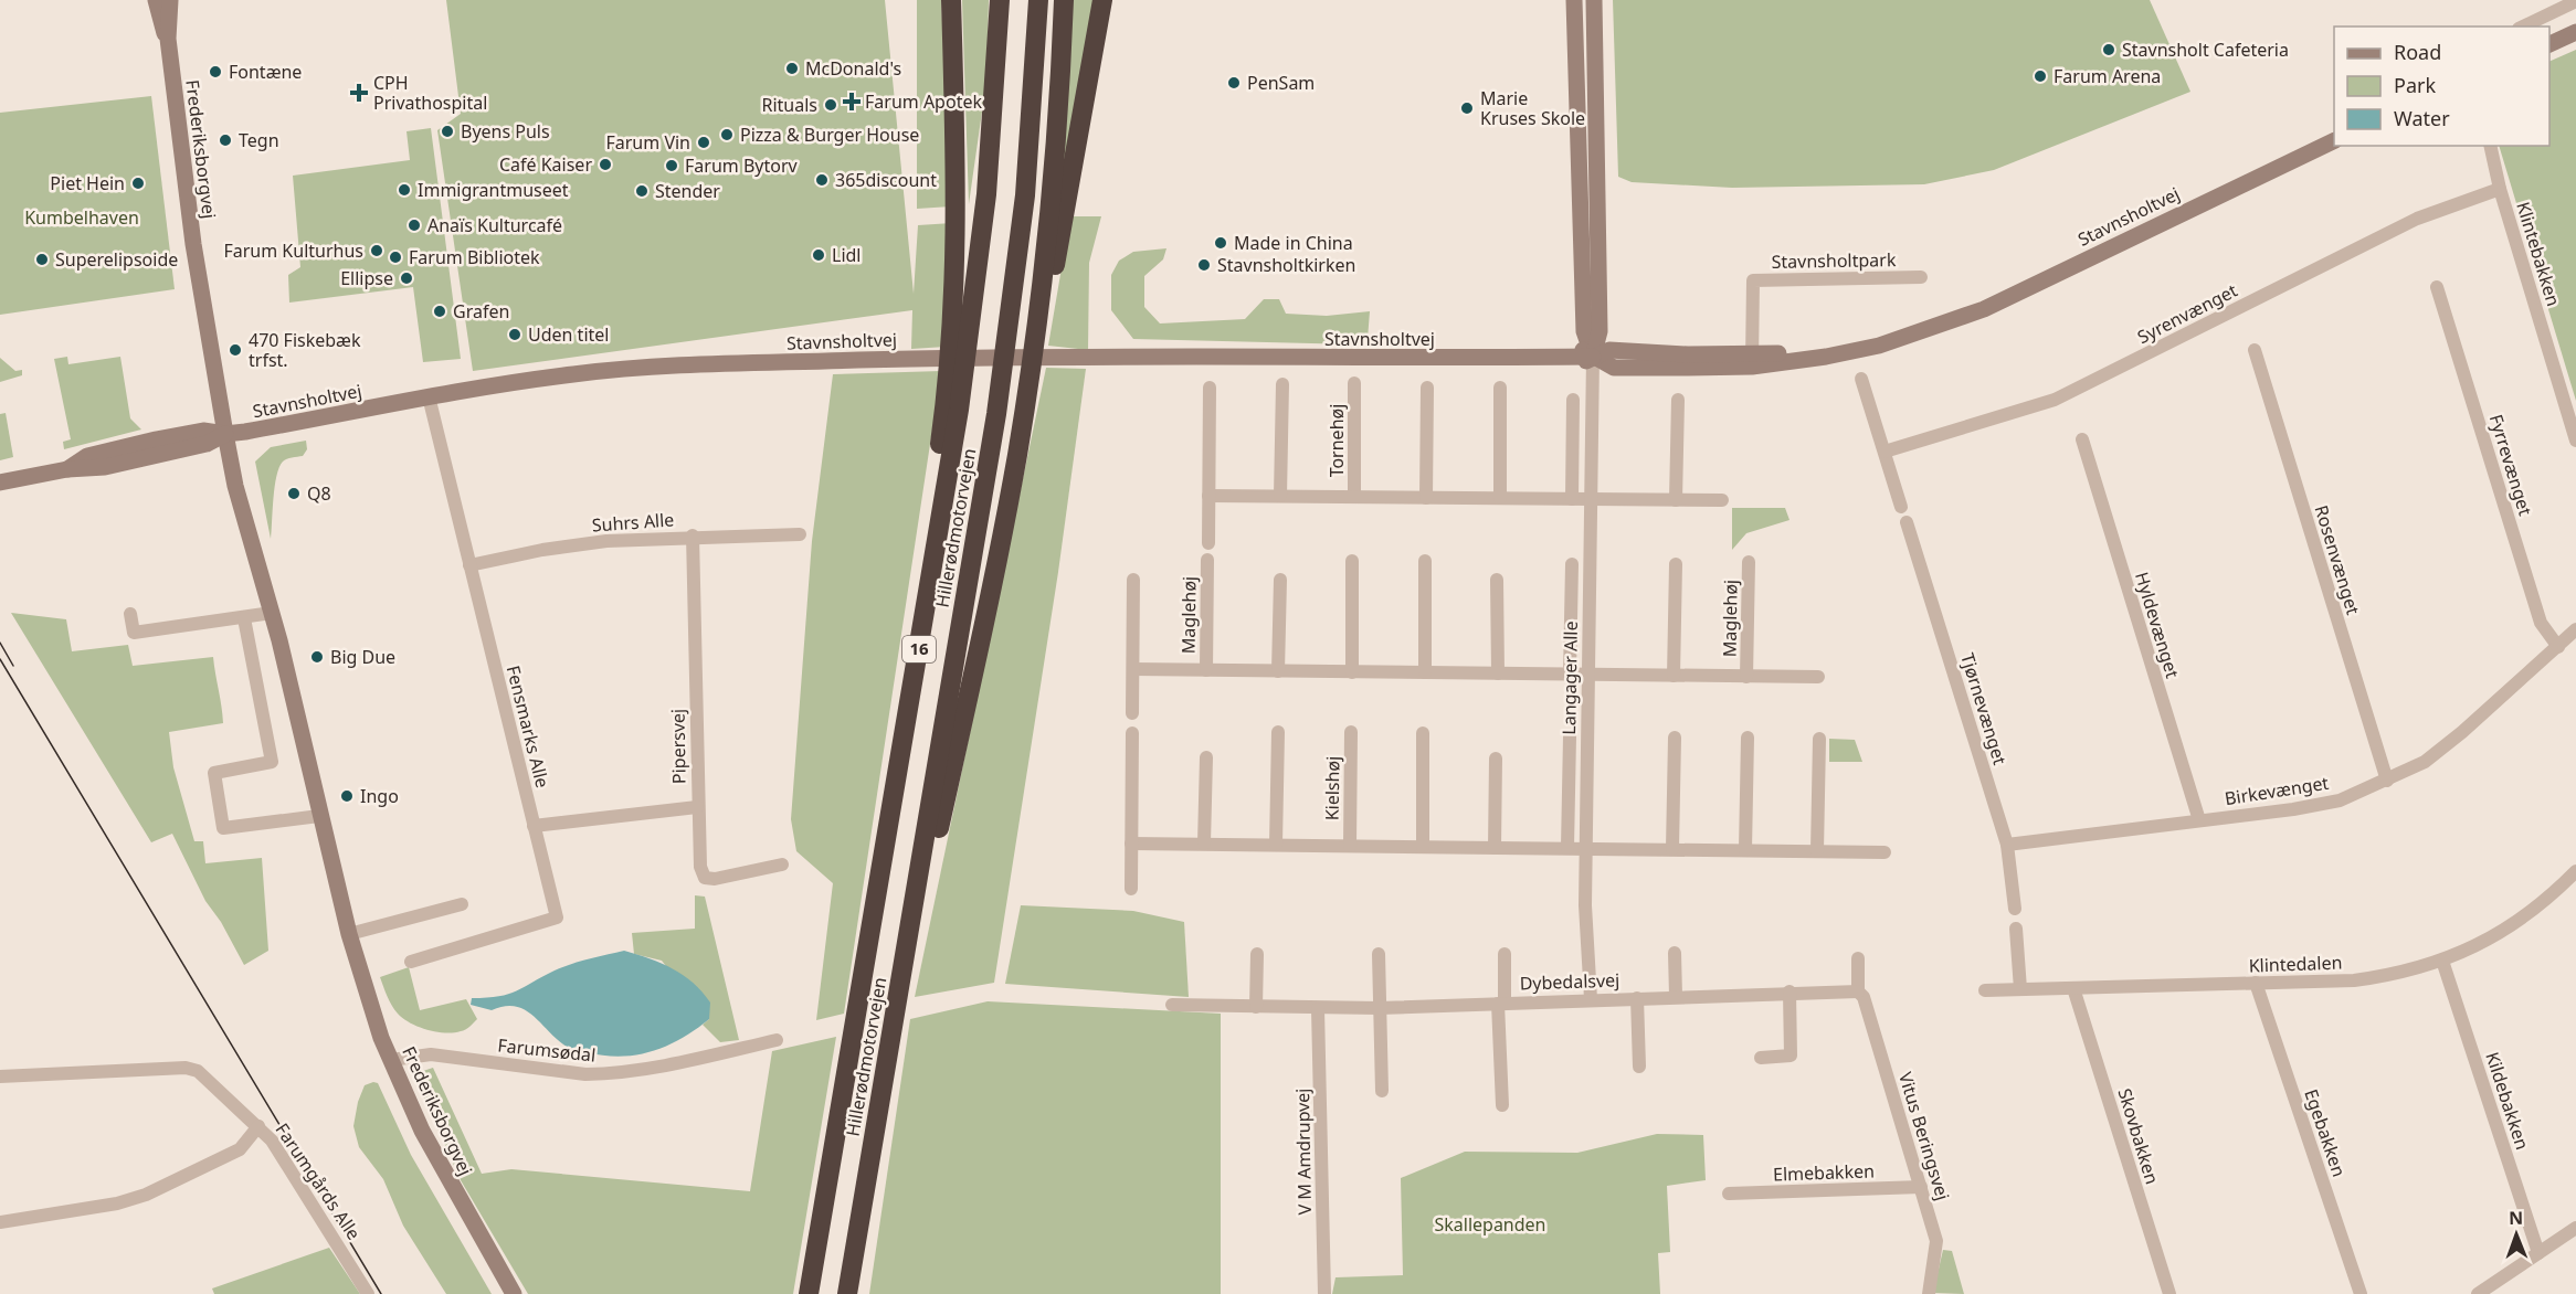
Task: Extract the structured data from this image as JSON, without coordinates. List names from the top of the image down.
{
  "streets": {
    "highway": ["Hillerødmotorvejen", "16"],
    "street": [
      "Frederiksborgvej",
      "Stavnsholtvej",
      "Klintebakken",
      "Stavnsholtpark",
      "Syrenvænget",
      "Tornehøj",
      "Fyrrevænget",
      "Suhrs Alle",
      "Rosenvænget",
      "Maglehøj",
      "Hyldevænget",
      "Langager Alle",
      "Tjørnevænget",
      "Fensmarks Alle",
      "Pipersvej",
      "Kielshøj",
      "Birkevænget",
      "Klintedalen",
      "Dybedalsvej",
      "Farumsødal",
      "Kildebakken",
      "Egebakken",
      "Vitus Beringsvej",
      "Skovbakken",
      "V M Amdrupvej",
      "Elmebakken",
      "Farumgårds Alle"
    ]
  },
  "crossings": [
    ["Frederiksborgvej", "Stavnsholtvej"],
    ["Frederiksborgvej", "Farumsødal"],
    ["Stavnsholtvej", "Stavnsholtpark"],
    ["Stavnsholtvej", "Langager Alle"],
    ["Stavnsholtvej", "Fensmarks Alle"],
    ["Klintebakken", "Syrenvænget"],
    ["Tornehøj", "Langager Alle"],
    ["Fyrrevænget", "Birkevænget"],
    ["Suhrs Alle", "Fensmarks Alle"],
    ["Suhrs Alle", "Pipersvej"],
    ["Rosenvænget", "Birkevænget"],
    ["Maglehøj", "Langager Alle"],
    ["Hyldevænget", "Birkevænget"],
    ["Langager Alle", "Kielshøj"],
    ["Langager Alle", "Dybedalsvej"],
    ["Tjørnevænget", "Birkevænget"],
    ["Klintedalen", "Kildebakken"],
    ["Klintedalen", "Egebakken"],
    ["Klintedalen", "Skovbakken"],
    ["Dybedalsvej", "Vitus Beringsvej"],
    ["Dybedalsvej", "V M Amdrupvej"],
    ["Vitus Beringsvej", "Elmebakken"]
  ],
  "parks": ["Kumbelhaven", "Skallepanden"],
  "places": {
    "other": [
      "Stavnsholt Cafeteria",
      "McDonald's",
      "Fontæne",
      "Farum Arena",
      "PenSam",
      "Rituals",
      "Marie Kruses Skole",
      "Byens Puls",
      "Pizza & Burger House",
      "Tegn",
      "Farum Vin",
      "Café Kaiser",
      "Farum Bytorv",
      "365discount",
      "Piet Hein",
      "Immigrantmuseet",
      "Stender",
      "Anaïs Kulturcafé",
      "Made in China",
      "Farum Kulturhus",
      "Lidl",
      "Farum Bibliotek",
      "Superelipsoide",
      "Stavnsholtkirken",
      "Ellipse",
      "Grafen",
      "Uden titel",
      "470 Fiskebæk trfst.",
      "Q8",
      "Big Due",
      "Ingo"
    ],
    "health": ["CPH Privathospital", "Farum Apotek"]
  },
  "legend": ["Road", "Park", "Water"],
  "north": "top"
}
